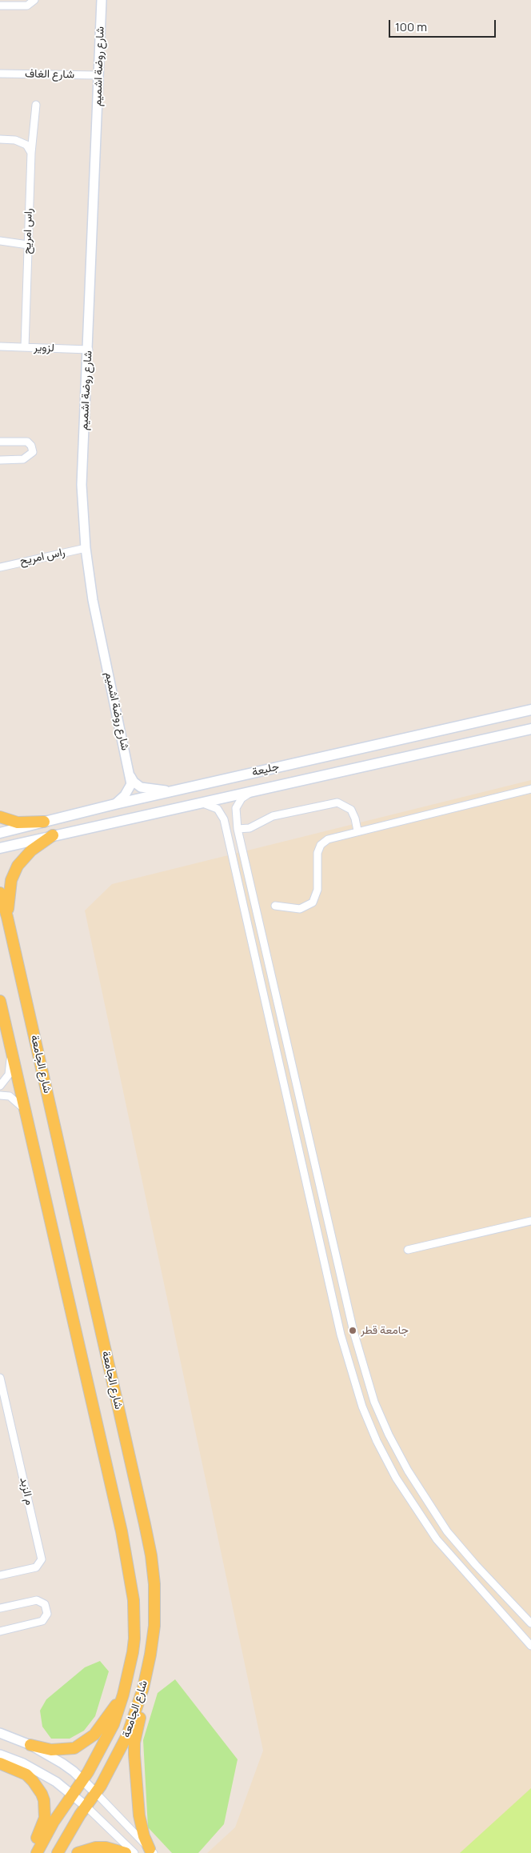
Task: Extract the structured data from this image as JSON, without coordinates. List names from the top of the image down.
{
  "streets": {
    "main road": ["جليعة", "شارع الجامعة"],
    "street": [
      "شارع روضة اشميم",
      "شارع الغاف",
      "راس امريح",
      "لزوير",
      "م الزبد"
    ]
  },
  "crossings": [
    ["شارع روضة اشميم", "شارع الغاف"],
    ["شارع روضة اشميم", "راس امريح"],
    ["شارع روضة اشميم", "لزوير"],
    ["شارع روضة اشميم", "جليعة"],
    ["راس امريح", "لزوير"]
  ],
  "places": ["جامعة قطر"],
  "scale_bar": "100 m"
}
